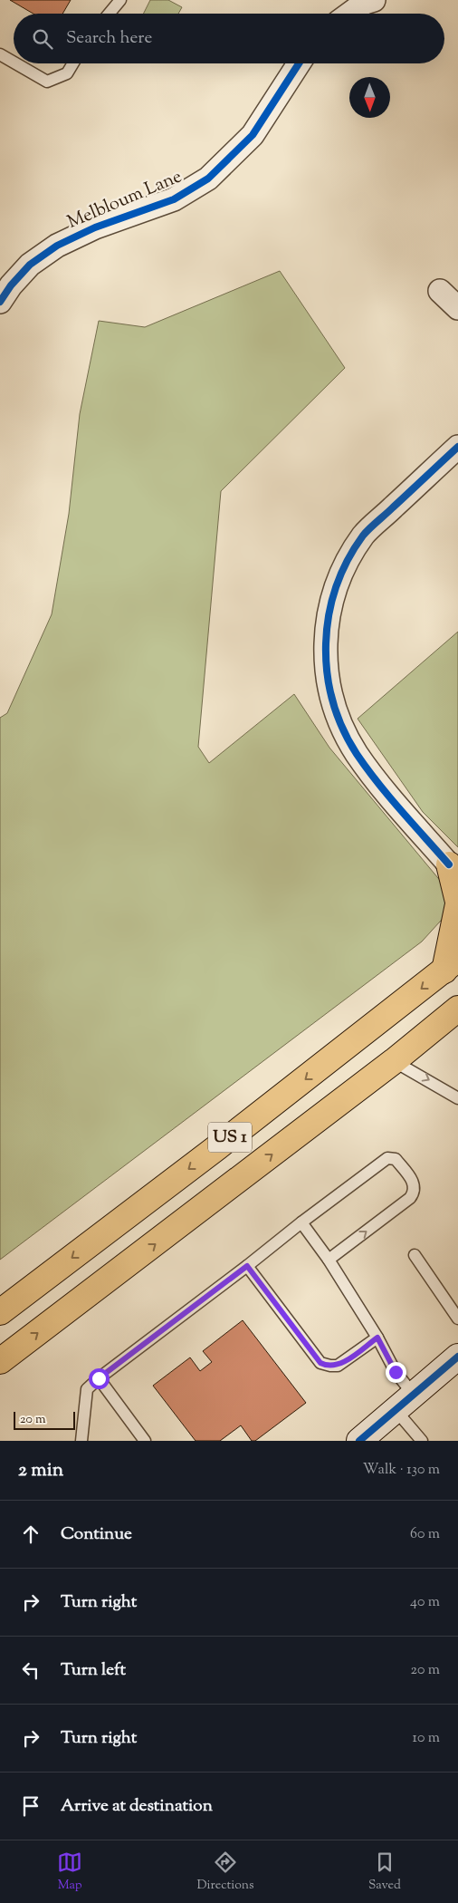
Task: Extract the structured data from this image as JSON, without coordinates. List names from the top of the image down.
{
  "streets": {
    "highway": ["US 1"],
    "street": ["Melbloum Lane"]
  },
  "scale_bar": "20 m",
  "north": "bottom",
  "page": {
    "search": "Search here",
    "scale": "20 m",
    "heading": ["2 min", "Walk · 130 m"],
    "list": [
      ["Continue", "60 m"],
      ["Turn right", "40 m"],
      ["Turn left", "20 m"],
      ["Turn right", "10 m"],
      "Arrive at destination"
    ],
    "nav": ["Map", "Directions", "Saved"]
  }
}
